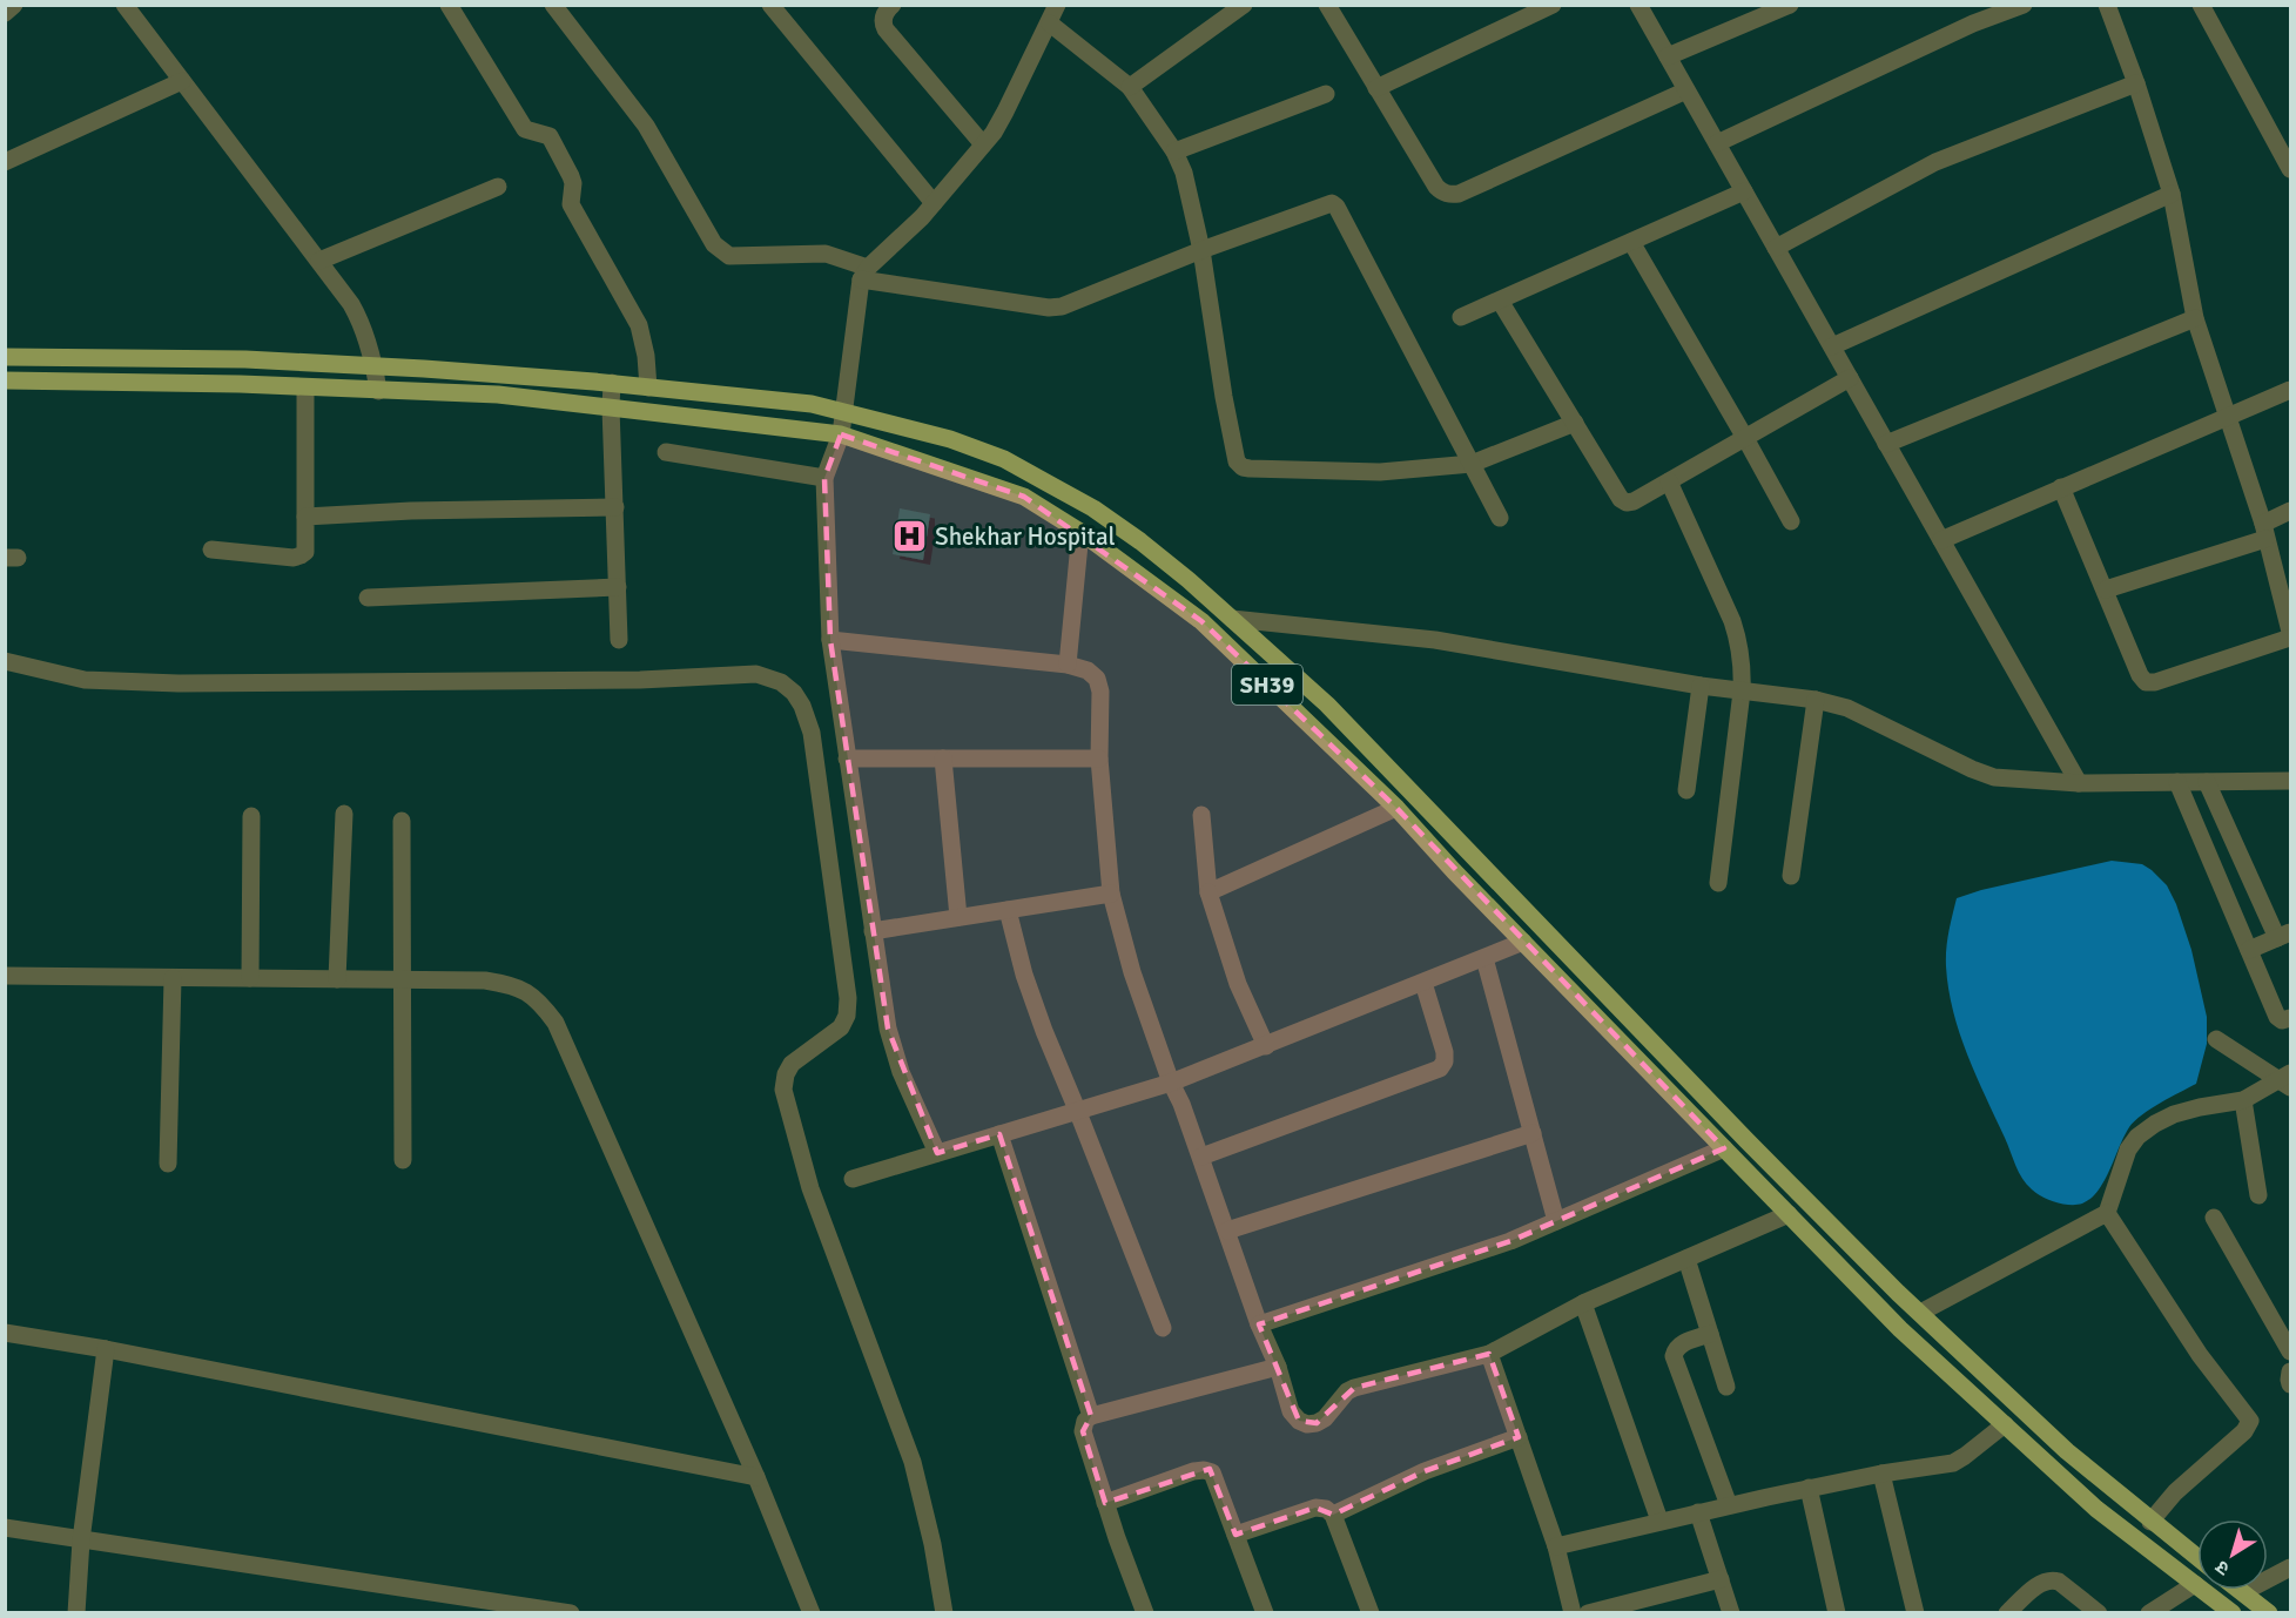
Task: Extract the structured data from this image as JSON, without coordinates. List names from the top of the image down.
{
  "streets": {
    "main road": ["SH39"]
  },
  "places": {
    "hospital": ["Shekhar Hospital"]
  },
  "north": "bottom left"
}
